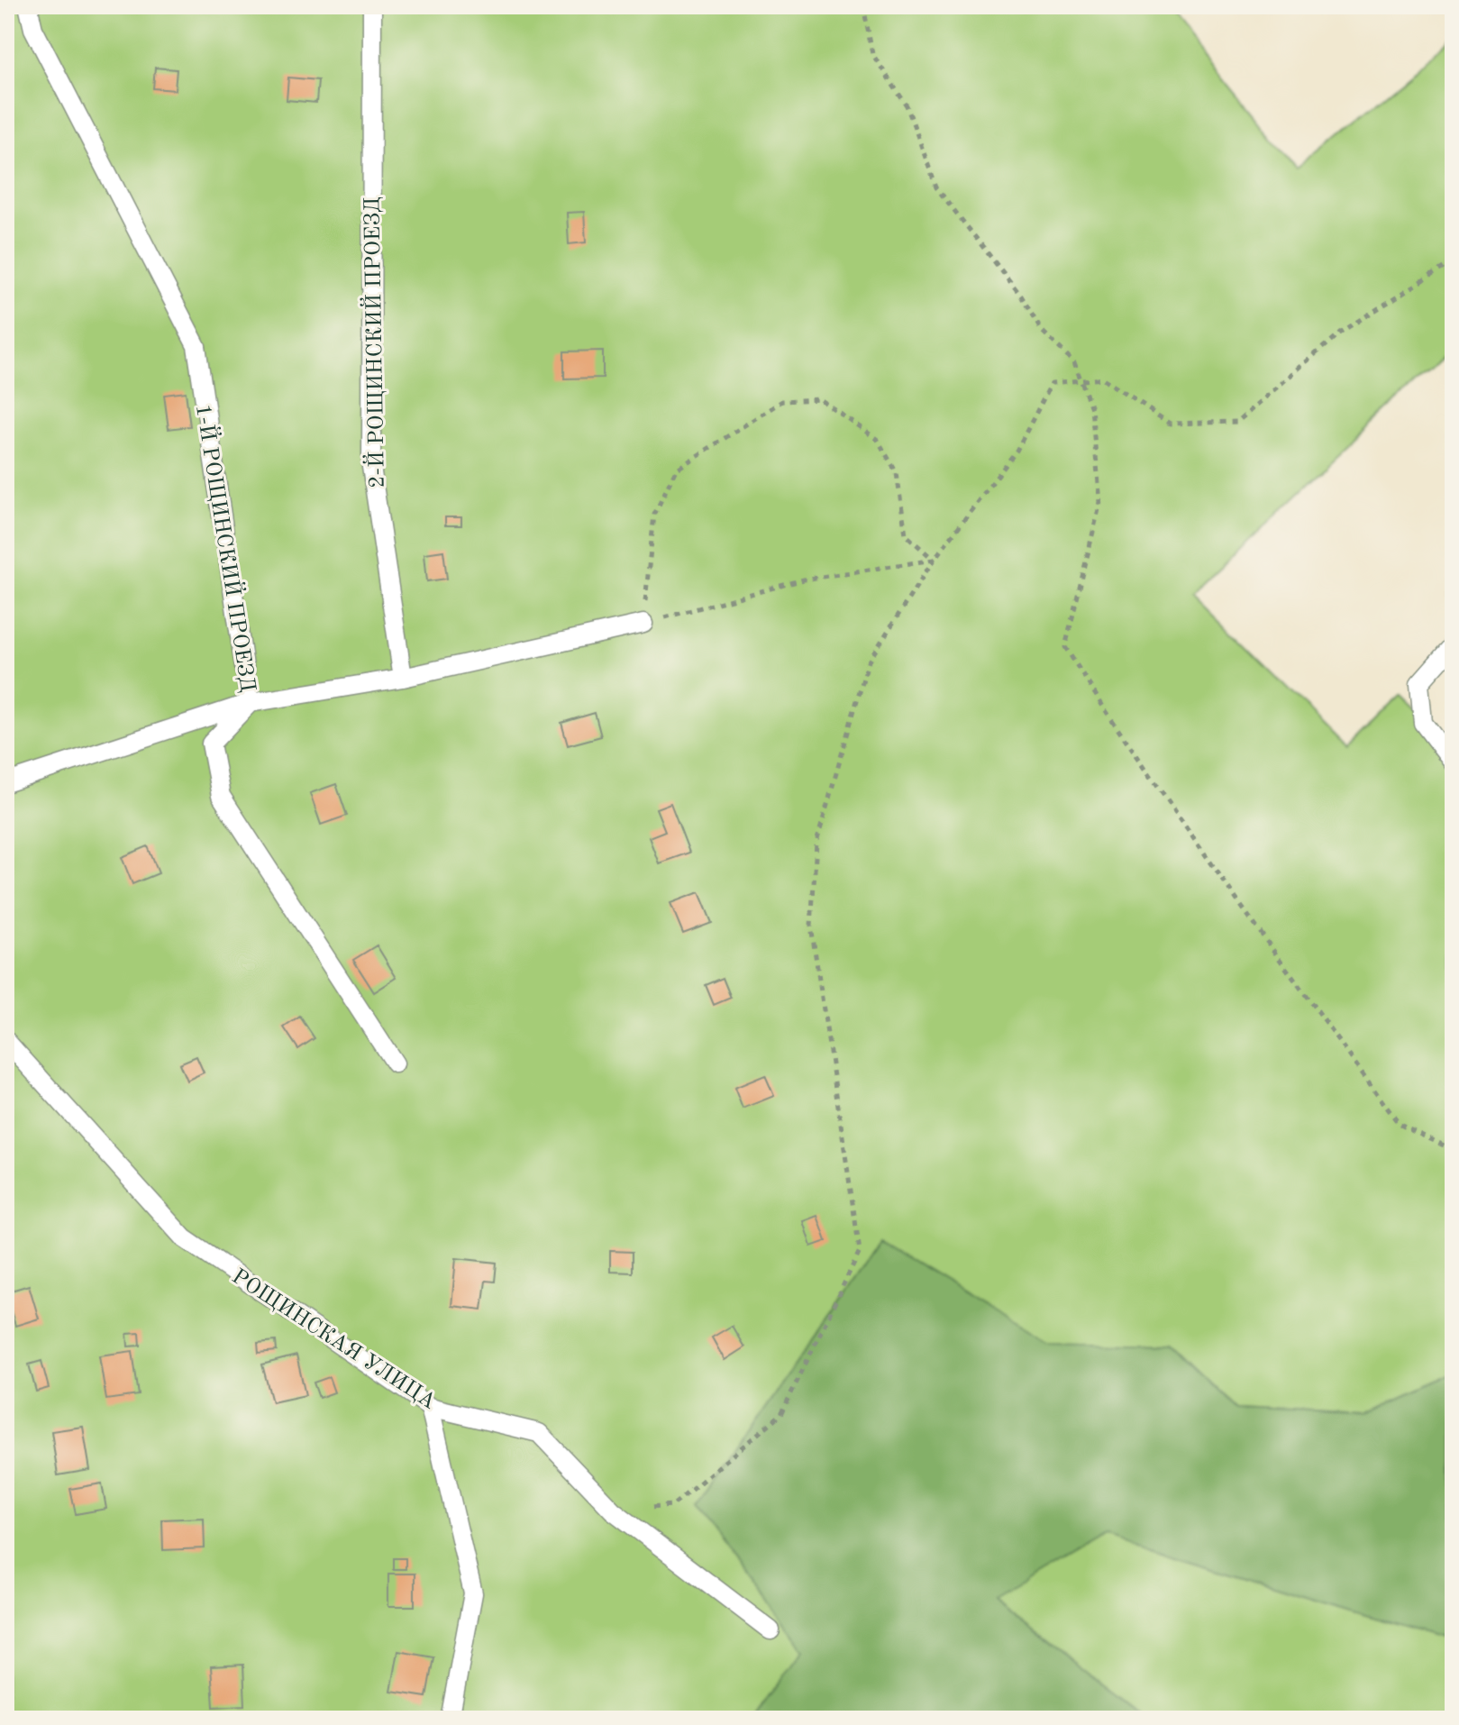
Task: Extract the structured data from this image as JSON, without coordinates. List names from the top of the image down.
{
  "streets": {
    "lane": ["2-Й РОЩИНСКИЙ ПРОЕЗД", "1-Й РОЩИНСКИЙ ПРОЕЗД", "РОЩИНСКАЯ УЛИЦА"]
  }
}
